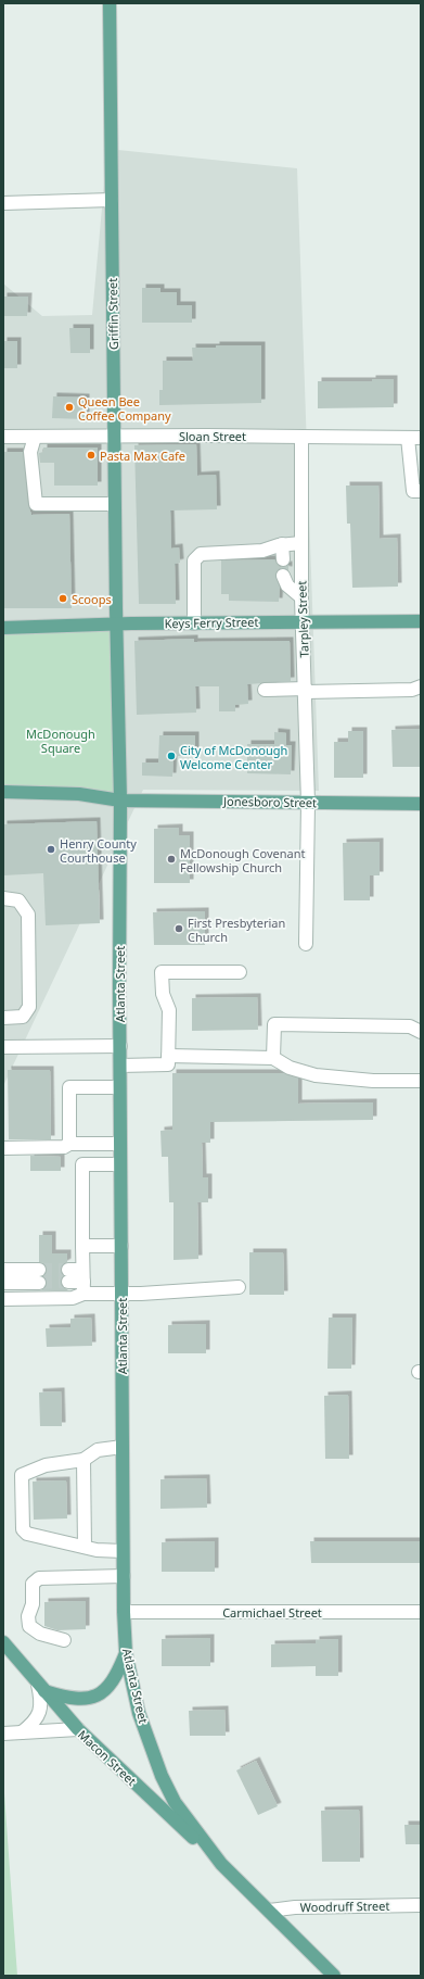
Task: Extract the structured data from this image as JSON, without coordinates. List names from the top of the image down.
{
  "streets": {
    "main road": [
      "Griffin Street",
      "Keys Ferry Street",
      "Jonesboro Street",
      "Atlanta Street",
      "Macon Street"
    ],
    "street": [
      "Sloan Street",
      "Tarpley Street",
      "Carmichael Street",
      "Woodruff Street"
    ]
  },
  "crossings": [
    ["Griffin Street", "Sloan Street"],
    ["Griffin Street", "Keys Ferry Street"],
    ["Griffin Street", "Atlanta Street"],
    ["Sloan Street", "Tarpley Street"],
    ["Tarpley Street", "Keys Ferry Street"],
    ["Tarpley Street", "Jonesboro Street"],
    ["Keys Ferry Street", "Atlanta Street"],
    ["Jonesboro Street", "Atlanta Street"],
    ["Atlanta Street", "Carmichael Street"],
    ["Atlanta Street", "Macon Street"],
    ["Atlanta Street", "Woodruff Street"]
  ],
  "parks": ["McDonough Square"],
  "places": [
    "Queen Bee Coffee Company",
    "Pasta Max Cafe",
    "Scoops",
    "City of McDonough Welcome Center",
    "Henry County Courthouse",
    "McDonough Covenant Fellowship Church",
    "First Presbyterian Church"
  ]
}
